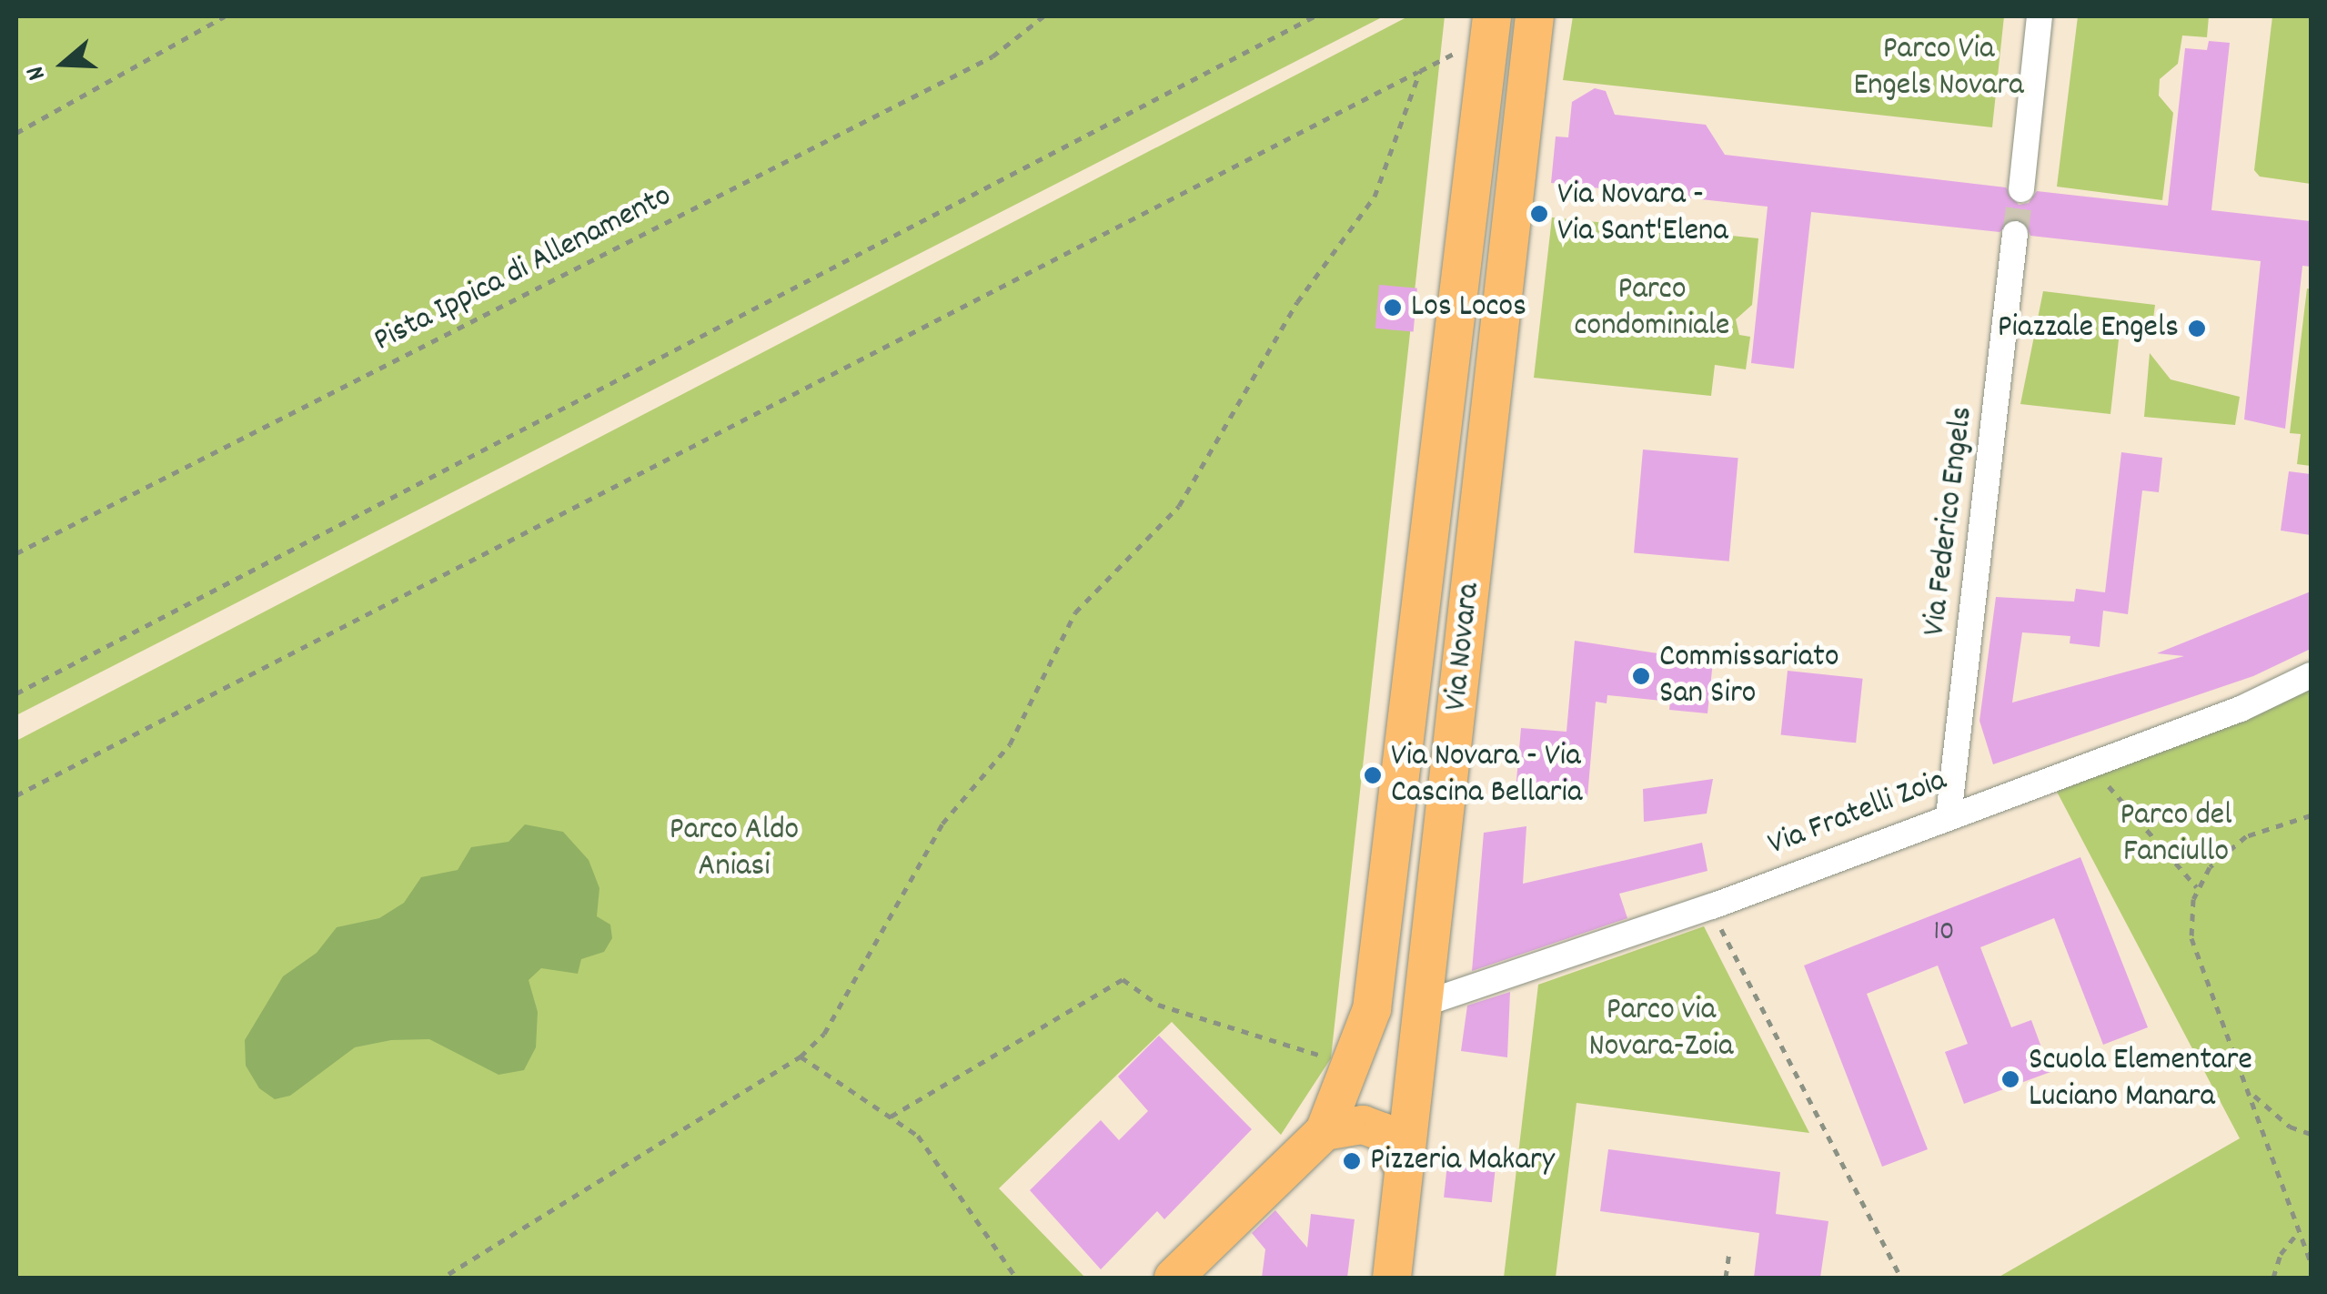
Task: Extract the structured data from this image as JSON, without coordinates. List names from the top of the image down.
{
  "streets": {
    "main road": ["Via Novara"],
    "street": ["Via Federico Engels", "Via Fratelli Zoia"],
    "path": ["Pista Ippica di Allenamento"]
  },
  "crossings": [
    ["Via Federico Engels", "Via Fratelli Zoia"],
    ["Via Novara", "Via Fratelli Zoia"]
  ],
  "parks": [
    "Parco Via Engels Novara",
    "Parco condominiale",
    "Parco del Fanciullo",
    "Parco Aldo Aniasi",
    "Parco via Novara-Zoia"
  ],
  "places": [
    "Via Novara - Via Sant'Elena",
    "Los Locos",
    "Piazzale Engels",
    "Commissariato San Siro",
    "Via Novara - Via Cascina Bellaria",
    "Scuola Elementare Luciano Manara",
    "Pizzeria Makary"
  ],
  "house_numbers": ["10"],
  "north": "left"
}
